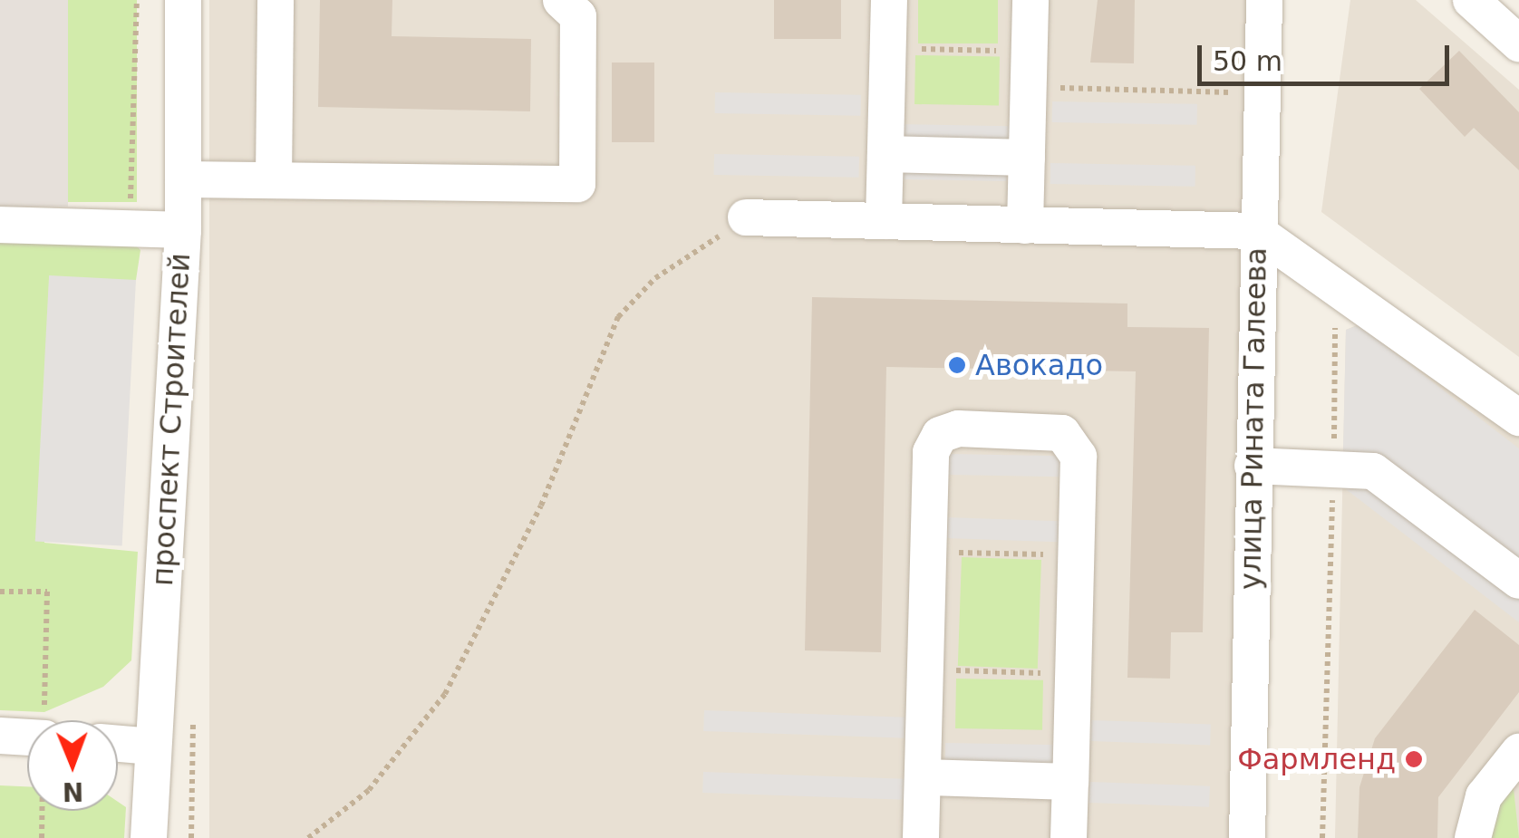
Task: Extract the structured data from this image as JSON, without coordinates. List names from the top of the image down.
{
  "streets": {
    "street": ["улица Рината Галеева", "проспект Строителей"]
  },
  "places": ["Авокадо", "Фармленд"],
  "scale_bar": "50 m",
  "north": "bottom"
}
